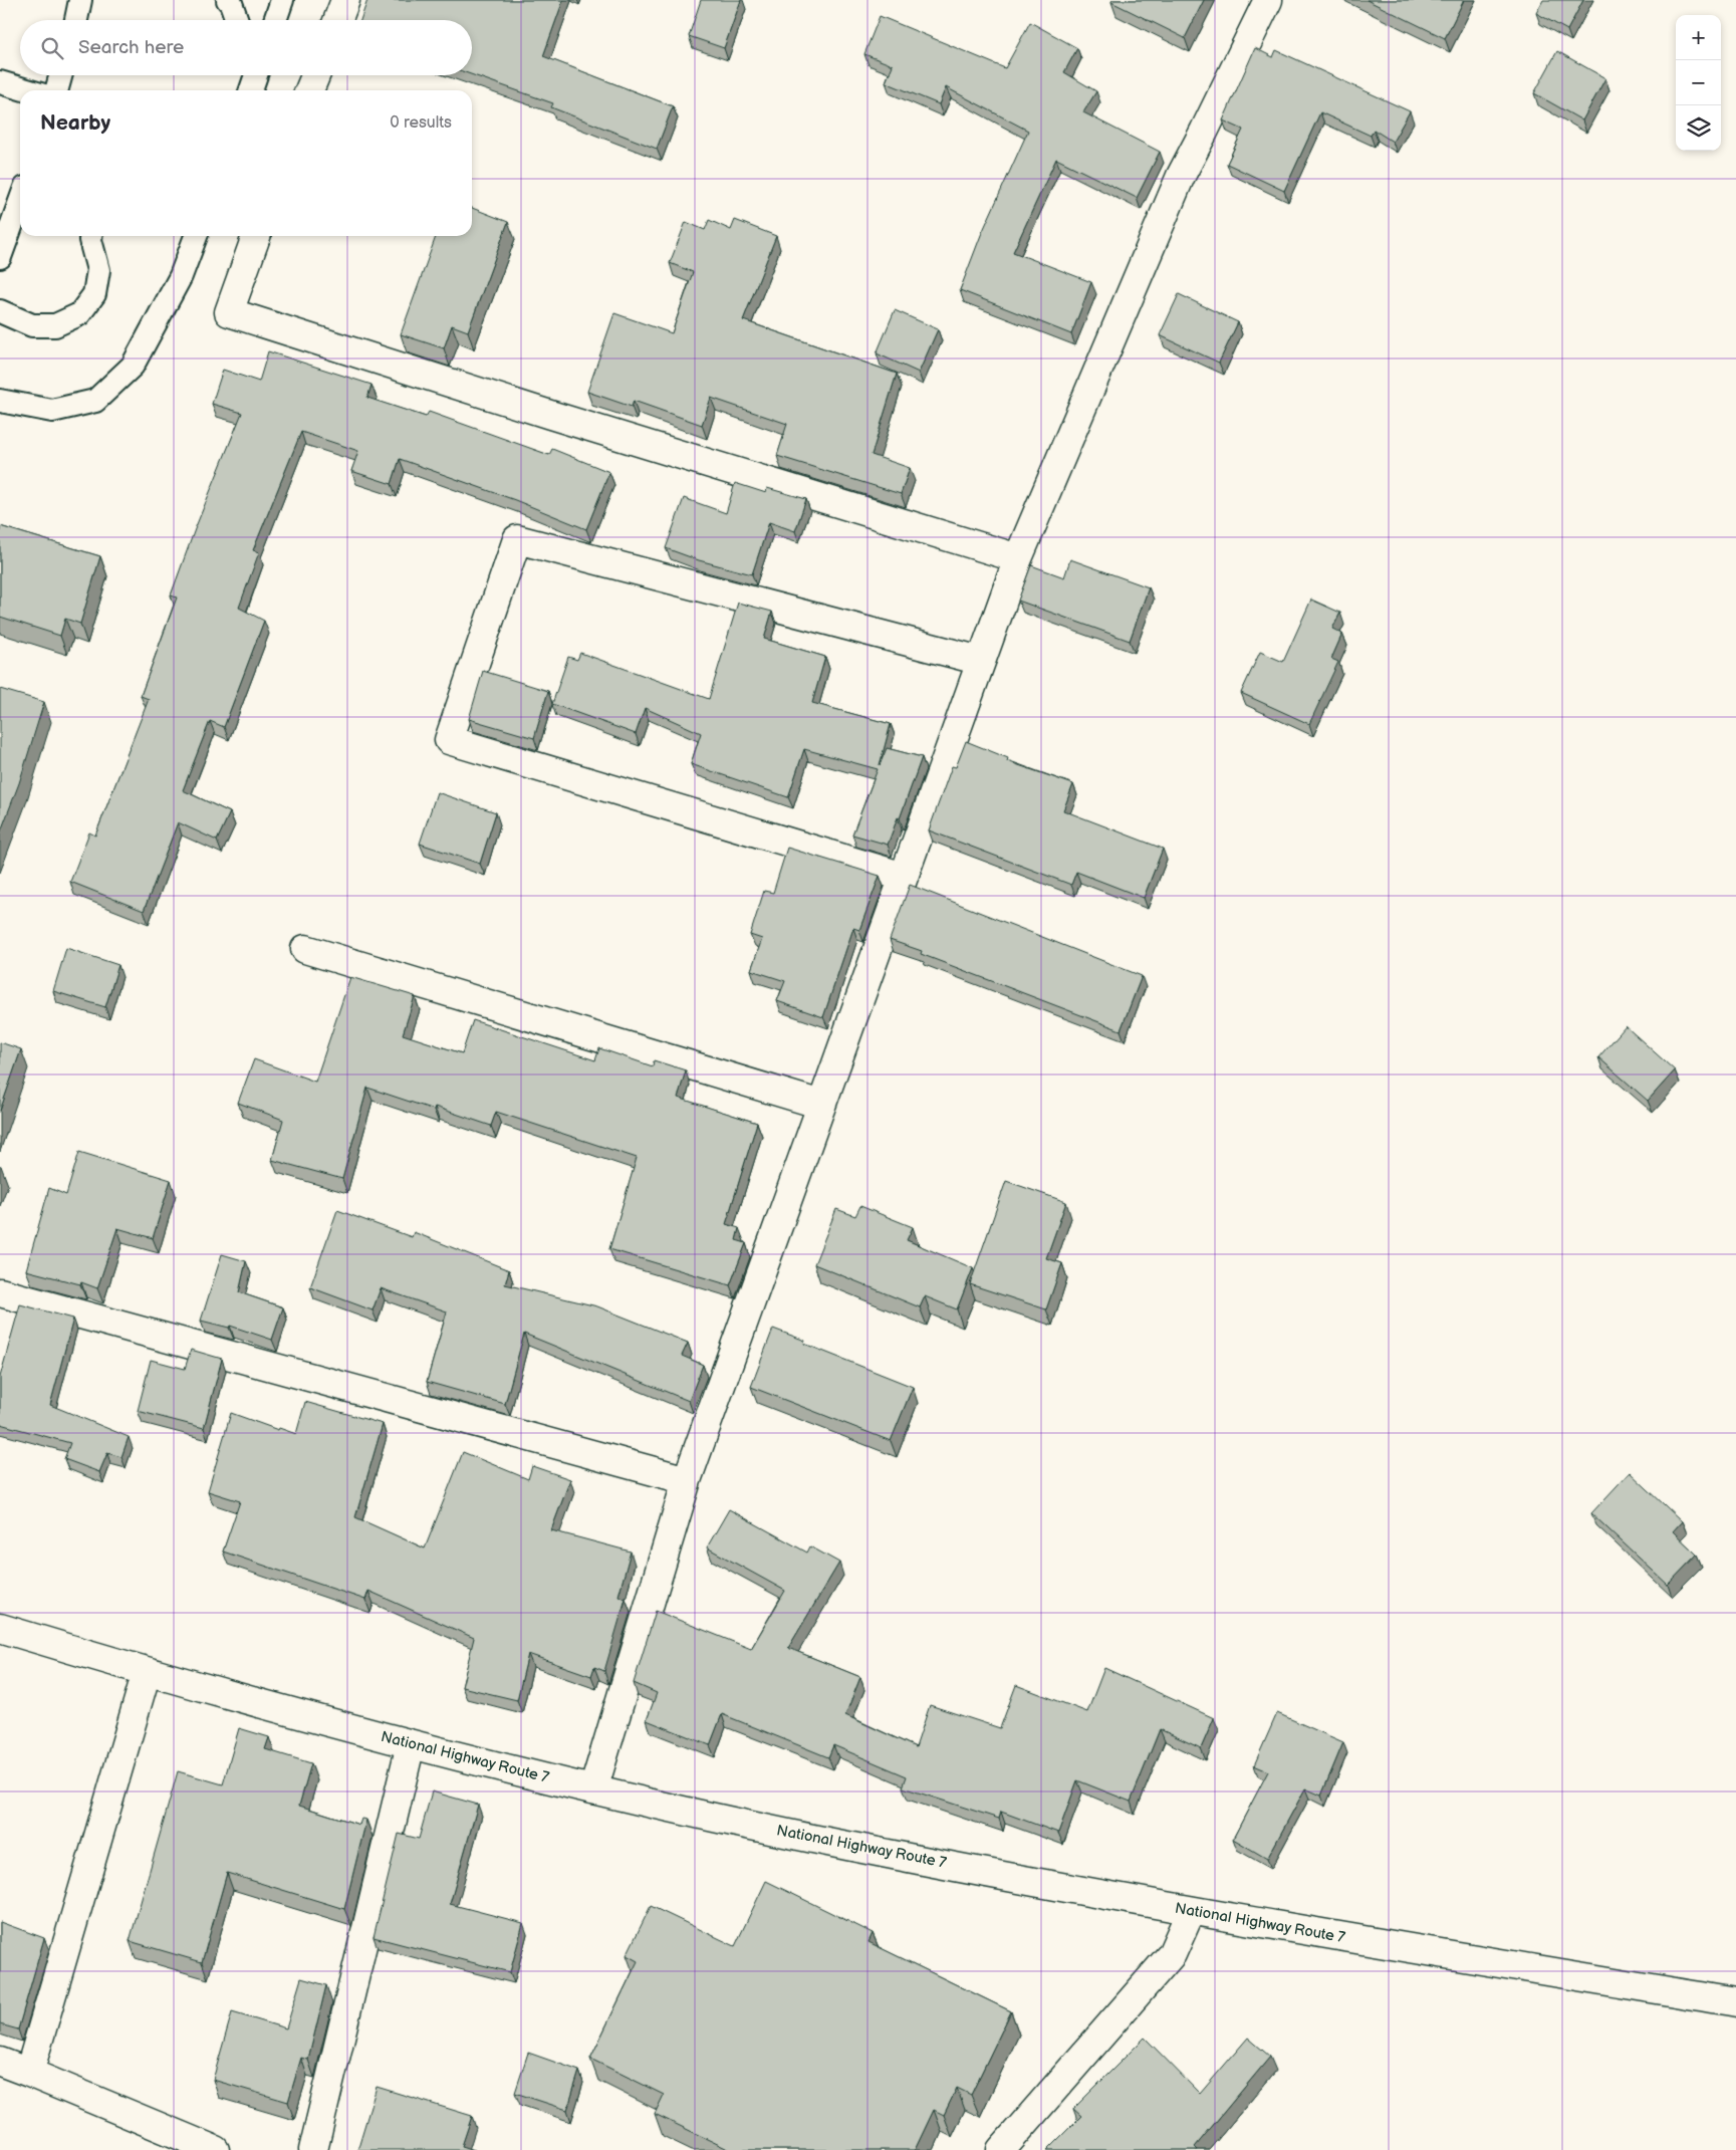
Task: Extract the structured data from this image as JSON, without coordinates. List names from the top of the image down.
{
  "streets": {
    "main road": ["National Highway Route 7"]
  },
  "page": {
    "map_buttons": ["+", "−"],
    "search": "Search here",
    "heading": ["Nearby", "0 results"]
  }
}
